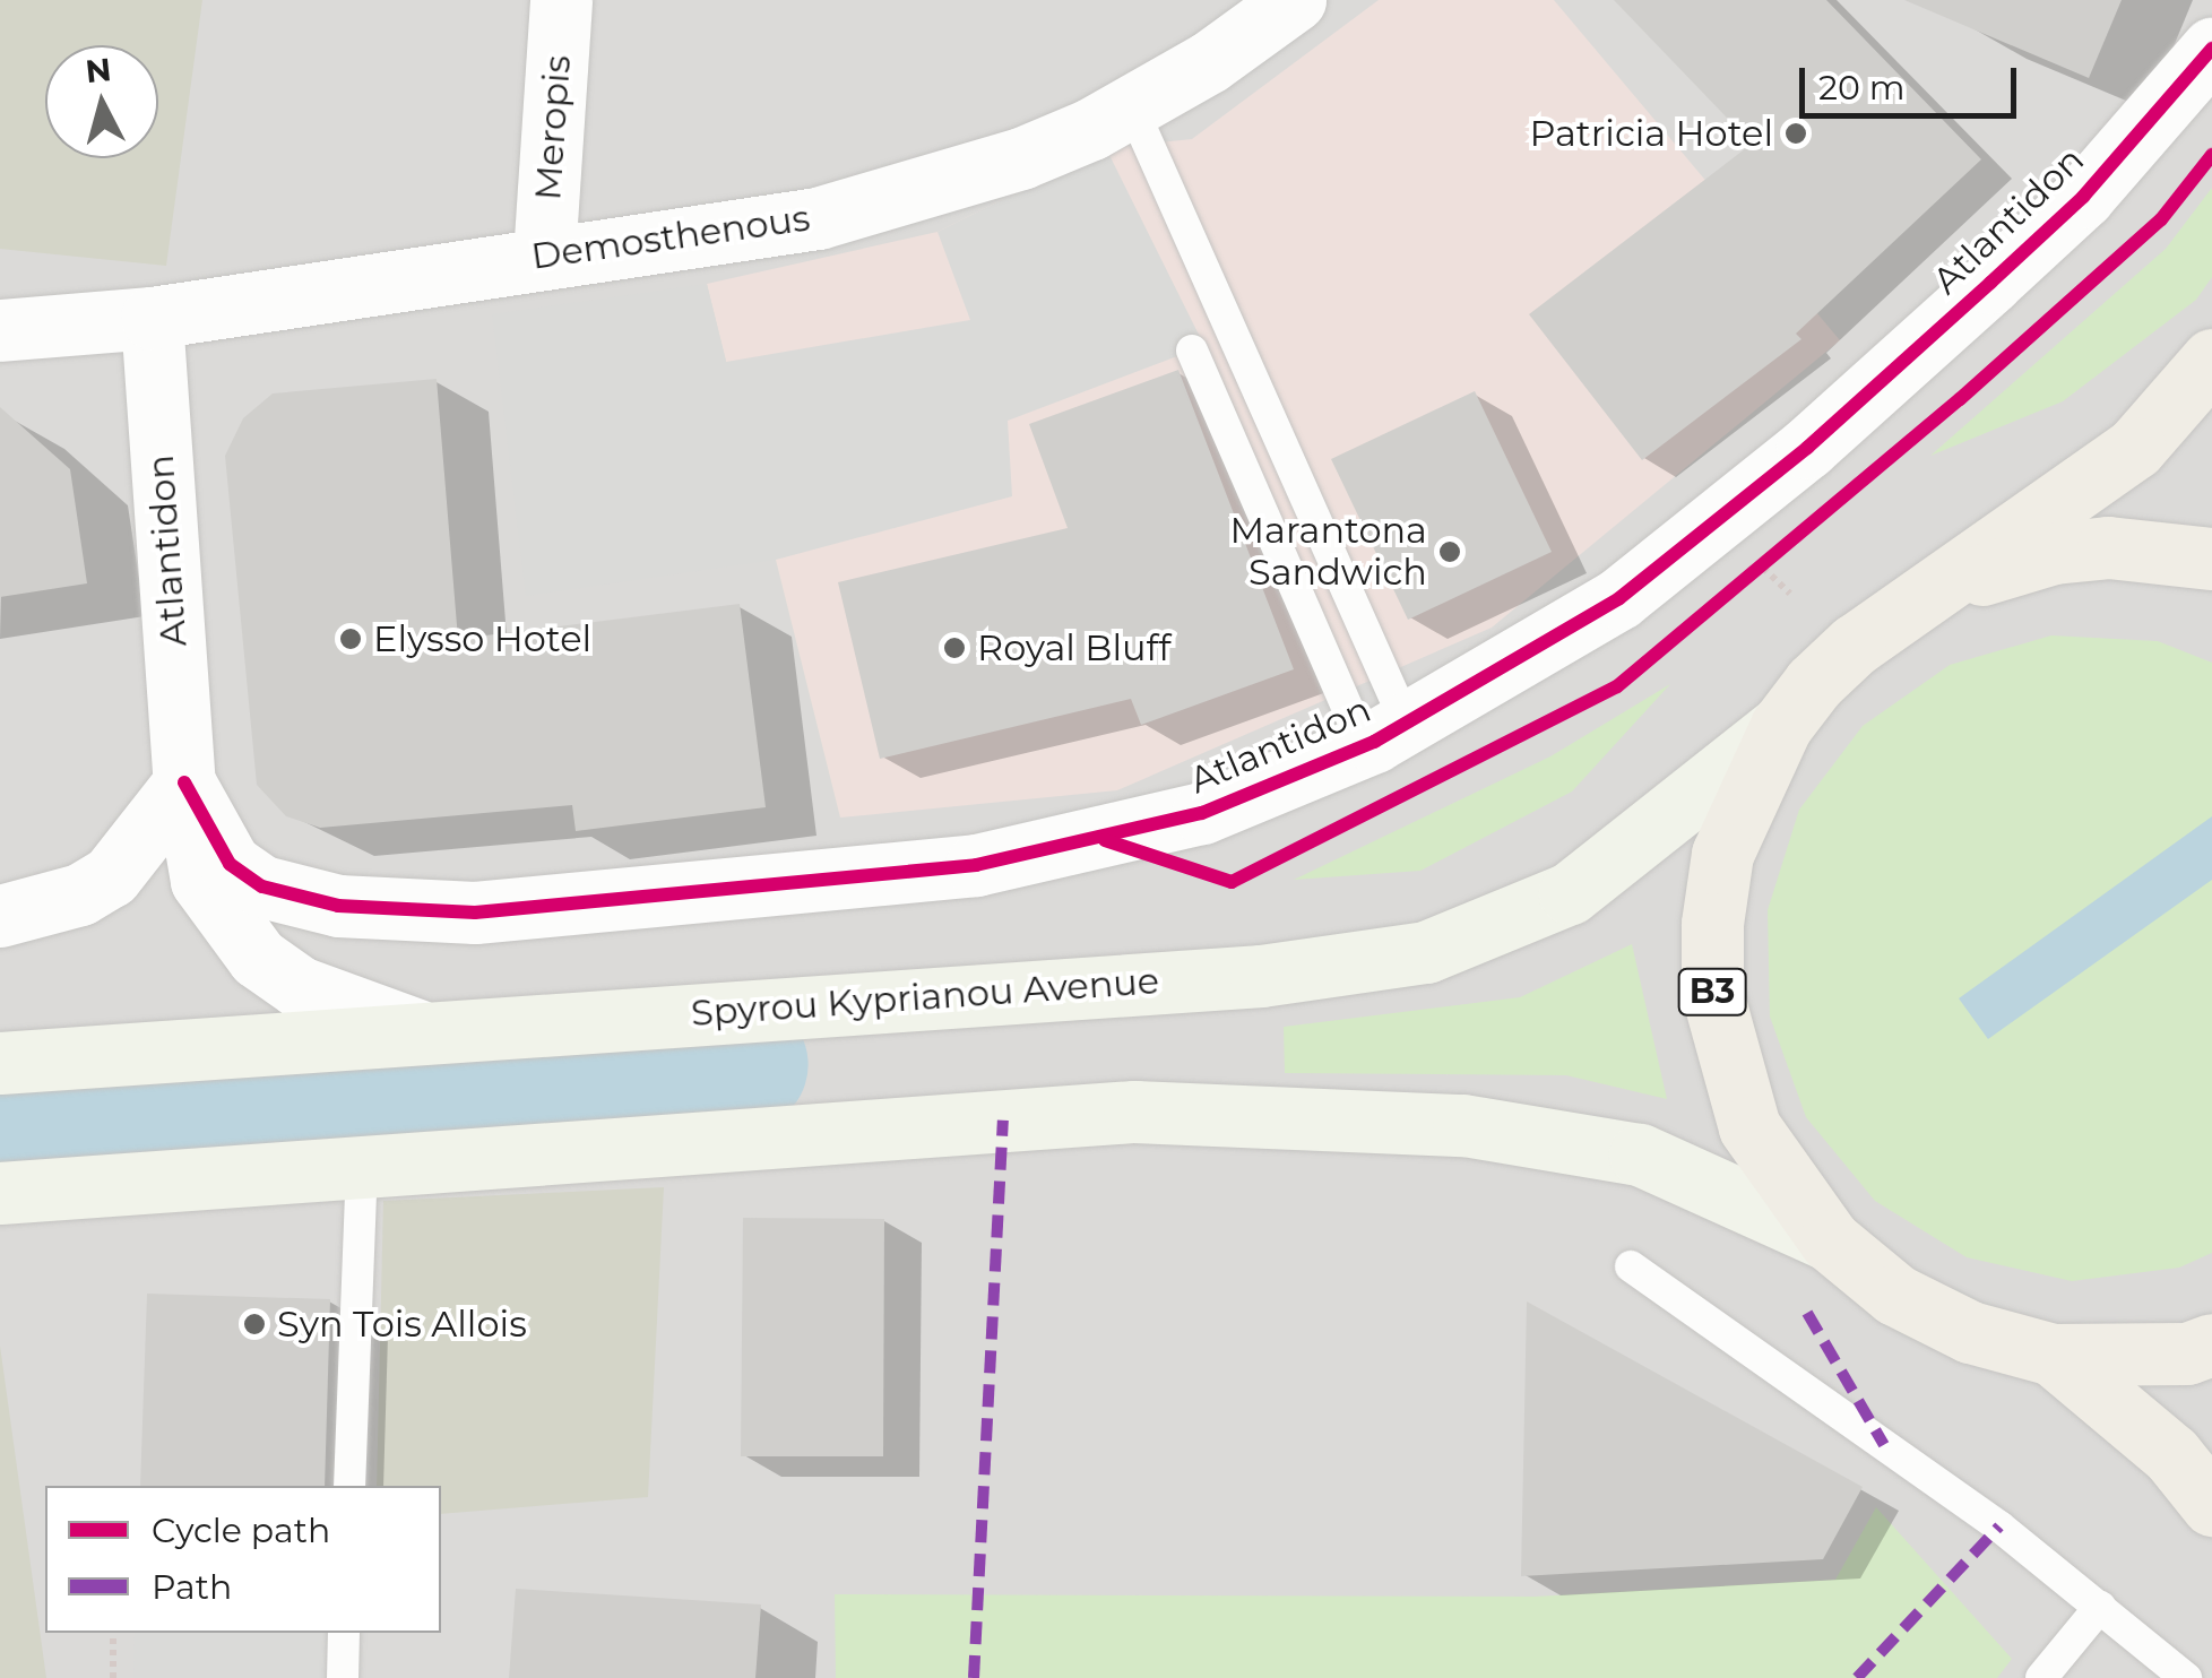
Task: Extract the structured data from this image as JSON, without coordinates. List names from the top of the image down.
{
  "streets": {
    "main road": ["B3", "Spyrou Kyprianou Avenue"],
    "street": ["Meropis", "Atlantidon", "Demosthenous"]
  },
  "crossings": [
    ["Meropis", "Demosthenous"],
    ["Atlantidon", "Demosthenous"],
    ["Atlantidon", "Spyrou Kyprianou Avenue"],
    ["B3", "Spyrou Kyprianou Avenue"]
  ],
  "places": [
    "Patricia Hotel",
    "Marantona Sandwich",
    "Elysso Hotel",
    "Royal Bluff",
    "Syn Tois Allois"
  ],
  "legend": ["Cycle path", "Path"],
  "scale_bar": "20 m",
  "north": "top"
}
